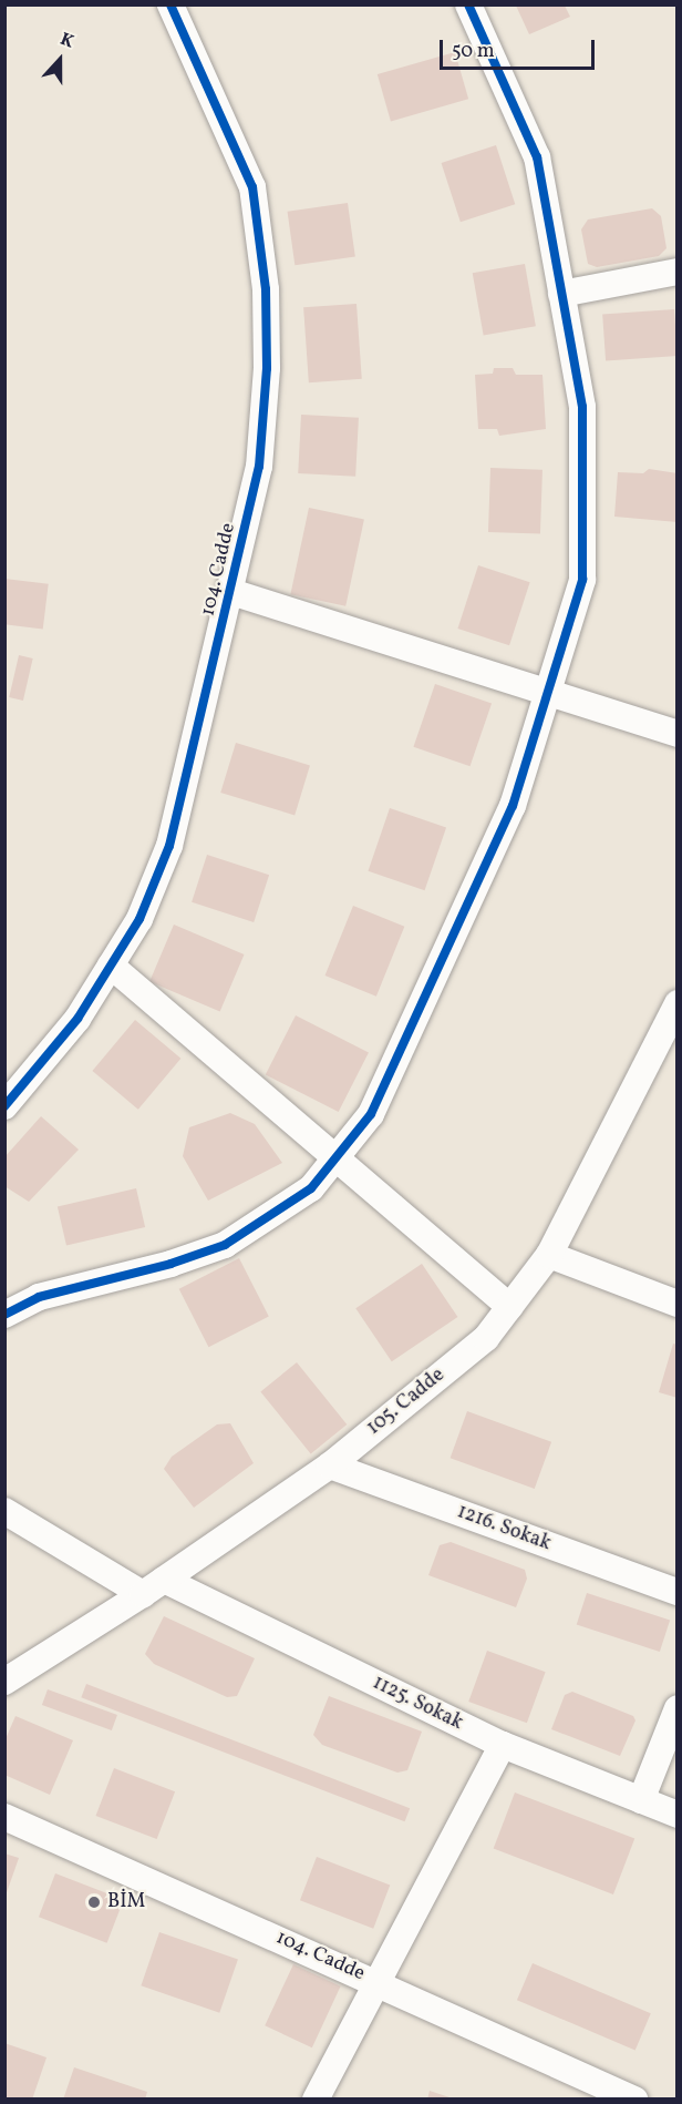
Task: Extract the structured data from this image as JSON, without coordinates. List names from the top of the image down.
{
  "streets": {
    "street": [
      "104. Cadde",
      "105. Cadde",
      "1216. Sokak",
      "1125. Sokak"
    ]
  },
  "crossings": [
    ["105. Cadde", "1216. Sokak"],
    ["105. Cadde", "1125. Sokak"]
  ],
  "places": ["BİM"],
  "scale_bar": "50 m",
  "north": "top"
}
